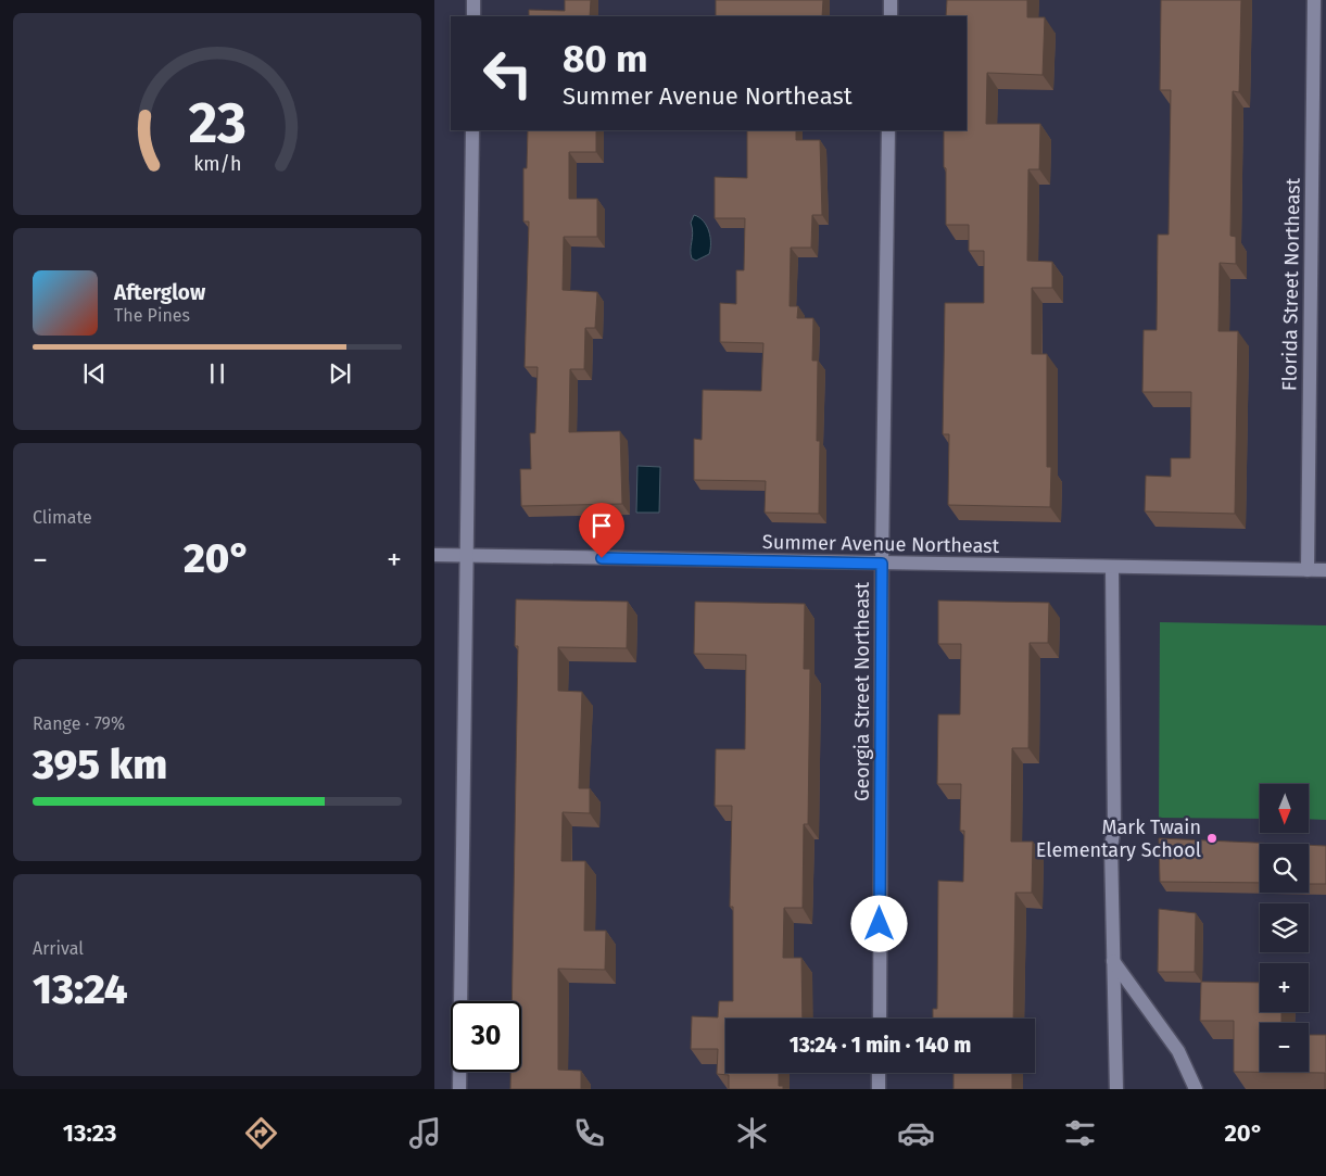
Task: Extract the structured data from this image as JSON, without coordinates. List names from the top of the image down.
{
  "streets": {
    "street": ["Florida Street Northeast", "Summer Avenue Northeast", "Georgia Street Northeast"]
  },
  "crossings": [
    ["Florida Street Northeast", "Summer Avenue Northeast"],
    ["Summer Avenue Northeast", "Georgia Street Northeast"]
  ],
  "places": ["Mark Twain Elementary School"],
  "north": "bottom",
  "page": {
    "turn": ["80 m", "Summer Avenue Northeast"],
    "song": ["Afterglow", "The Pines"],
    "tile": [
      "Climate",
      ["Range · 79%", "395 km"],
      ["Arrival", "13:24"]
    ],
    "heat": ["−", "20°", "+"],
    "map_buttons": ["+", "−"],
    "limit": "30",
    "trip": "13:24 · 1 min · 140 m",
    "tabs": ["13:23", "20°"],
    "gauge": ["23", "km/h"]
  }
}
